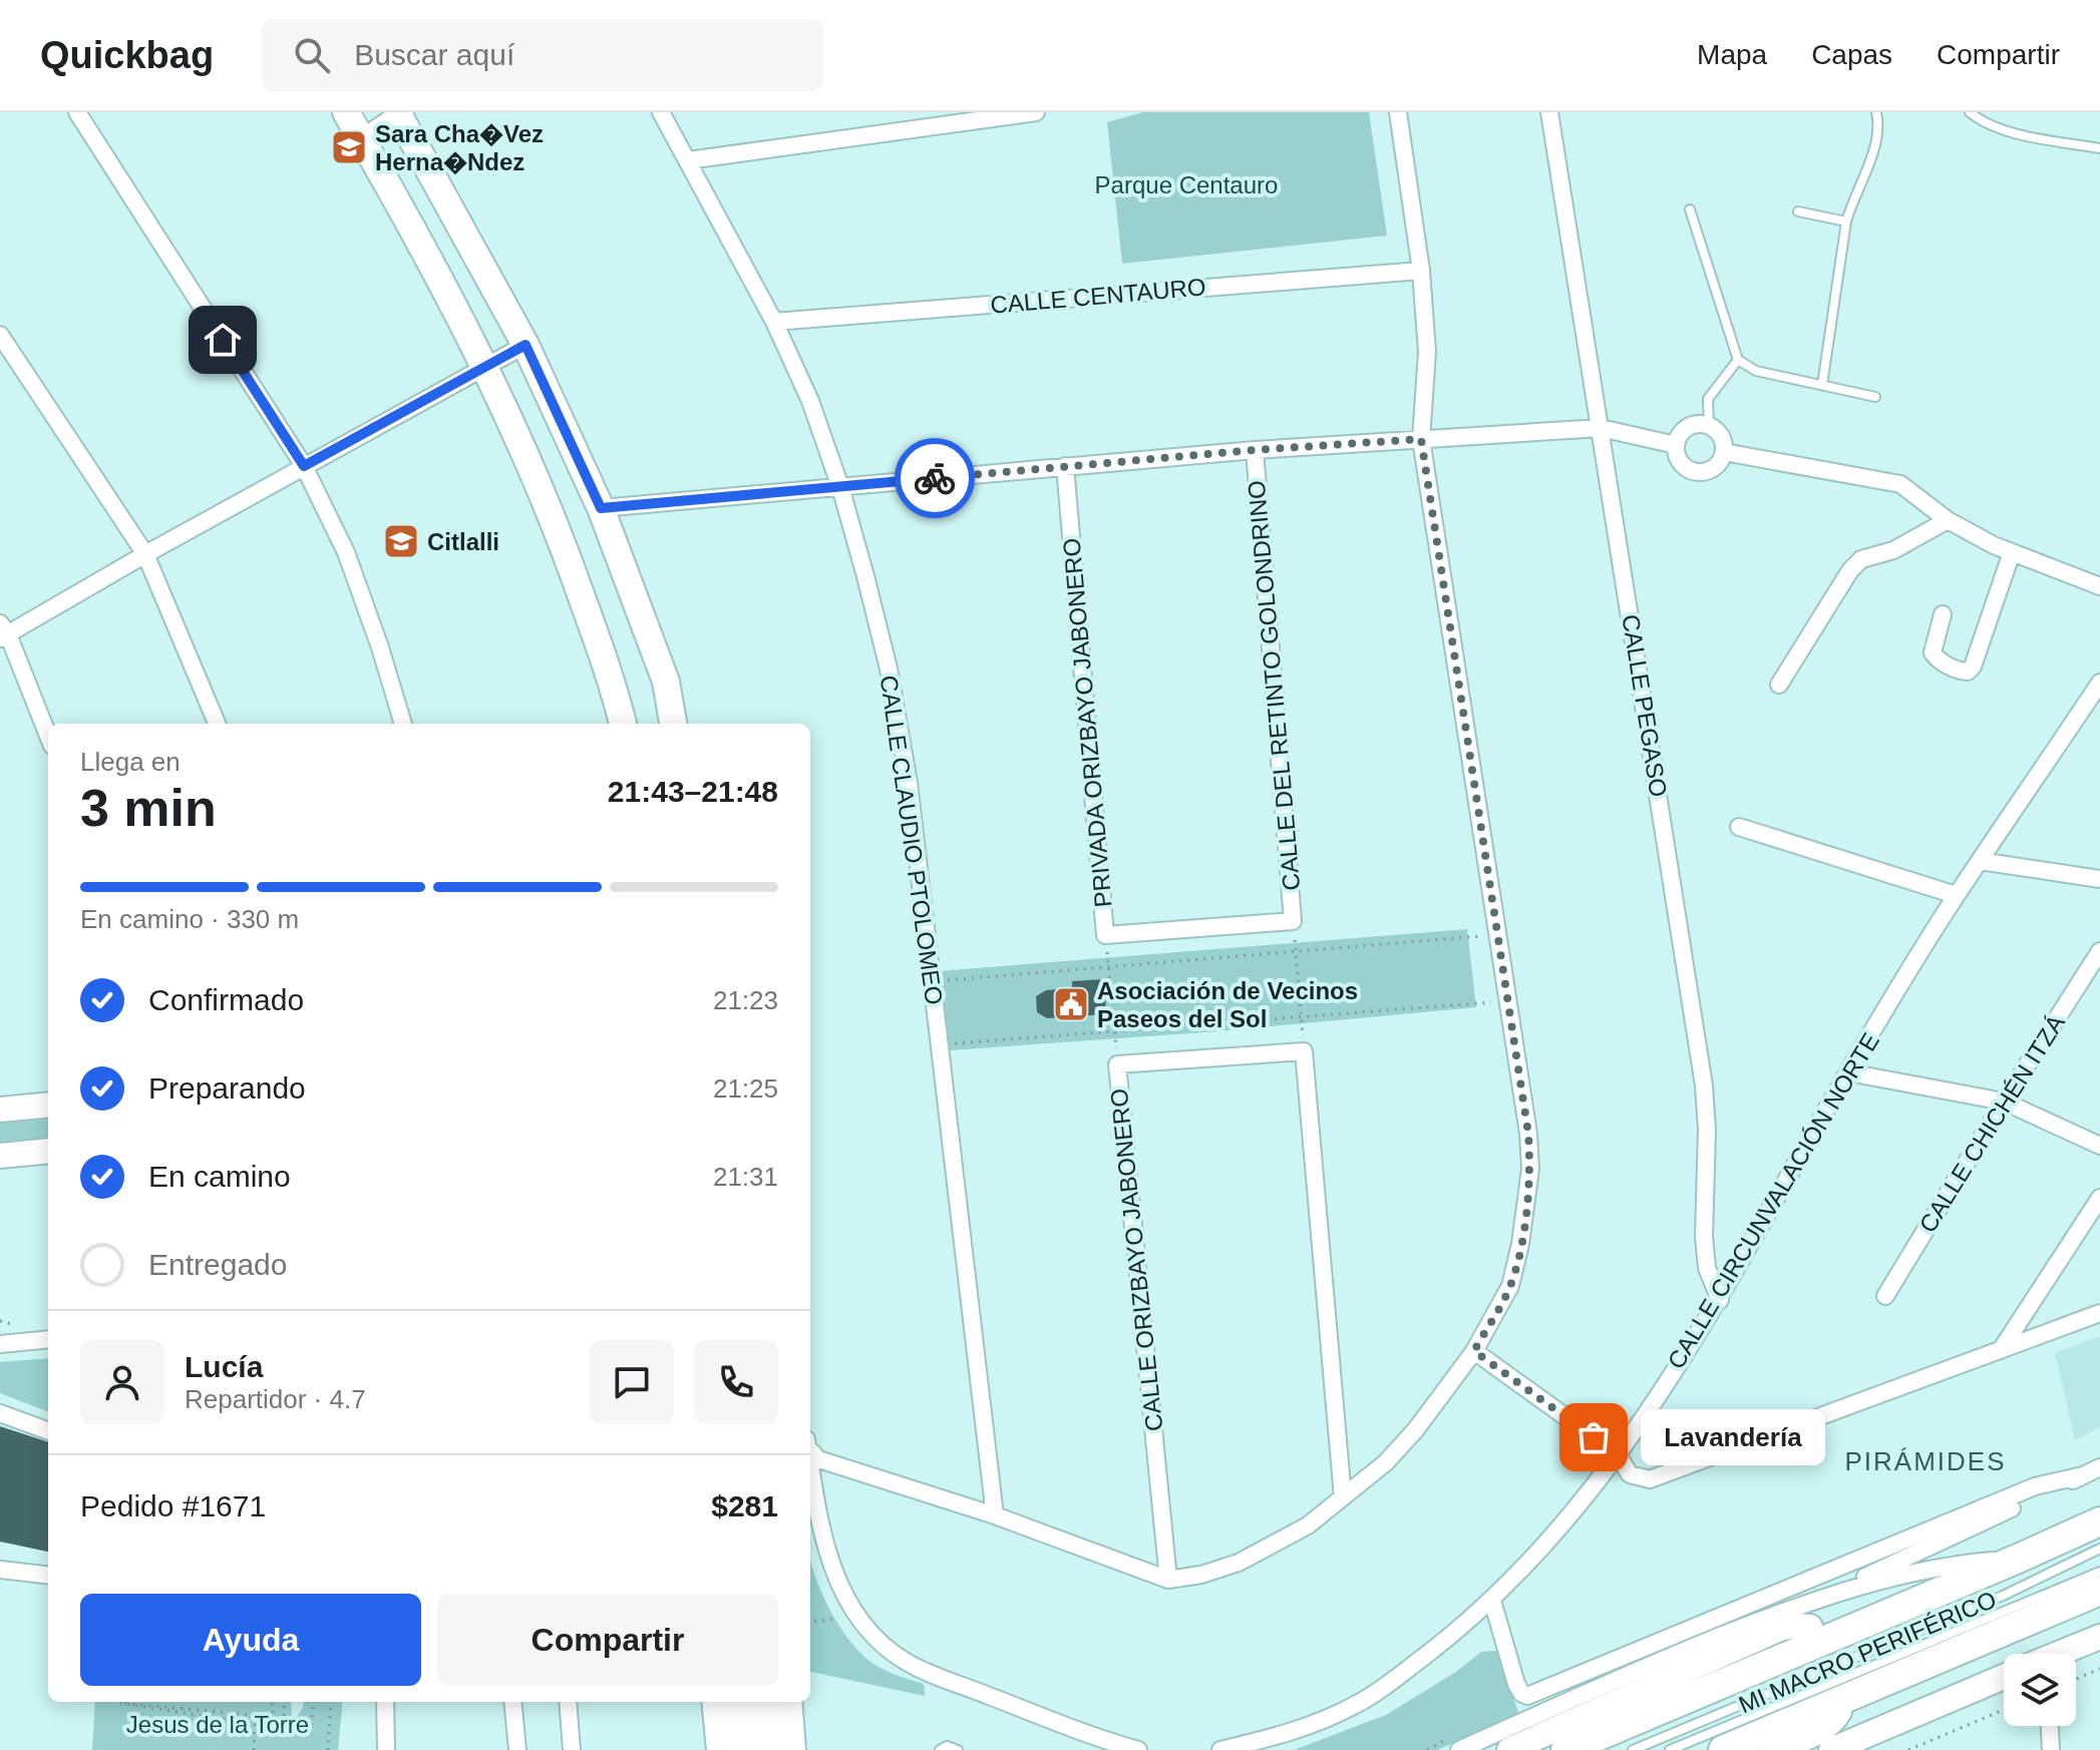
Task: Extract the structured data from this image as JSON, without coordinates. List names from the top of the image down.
{
  "streets": {
    "street": [
      "CALLE CENTAURO",
      "CALLE DEL RETINTO GOLONDRINO",
      "CALLE PEGASO",
      "PRIVADA ORIZBAYO JABONERO",
      "CALLE CLAUDIO PTOLOMEO",
      "CALLE CHICHÉN ITZÁ",
      "CALLE CIRCUNVALACIÓN NORTE",
      "CALLE ORIZBAYO JABONERO"
    ],
    "lane": ["MI MACRO PERIFÉRICO"]
  },
  "crossings": [
    ["CALLE CENTAURO", "CALLE CLAUDIO PTOLOMEO"],
    ["CALLE DEL RETINTO GOLONDRINO", "PRIVADA ORIZBAYO JABONERO"],
    ["CALLE PEGASO", "CALLE CIRCUNVALACIÓN NORTE"]
  ],
  "districts": ["PIRÁMIDES"],
  "parks": ["Parque Centauro", "Jesus de la Torre"],
  "places": {
    "school or university": ["Sara Cha�Vez Herna�Ndez", "Citlalli"],
    "public building": ["Asociación de Vecinos Paseos del Sol"],
    "other": ["Lavandería"]
  },
  "page": {
    "header": "Quickbag",
    "search": "Buscar aquí",
    "nav": ["Mapa", "Capas", "Compartir"],
    "heading": ["3 min", "Llega en", "21:43–21:48"],
    "panel": [
      "Lucía",
      "Repartidor · 4.7",
      "Pedido #1671",
      "$281"
    ],
    "bar": "En camino · 330 m",
    "list": [
      ["Confirmado", "21:23"],
      ["Preparando", "21:25"],
      ["En camino", "21:31"],
      "Entregado"
    ],
    "bubble": "Lavandería",
    "buttons": ["Ayuda", "Compartir"]
  }
}
